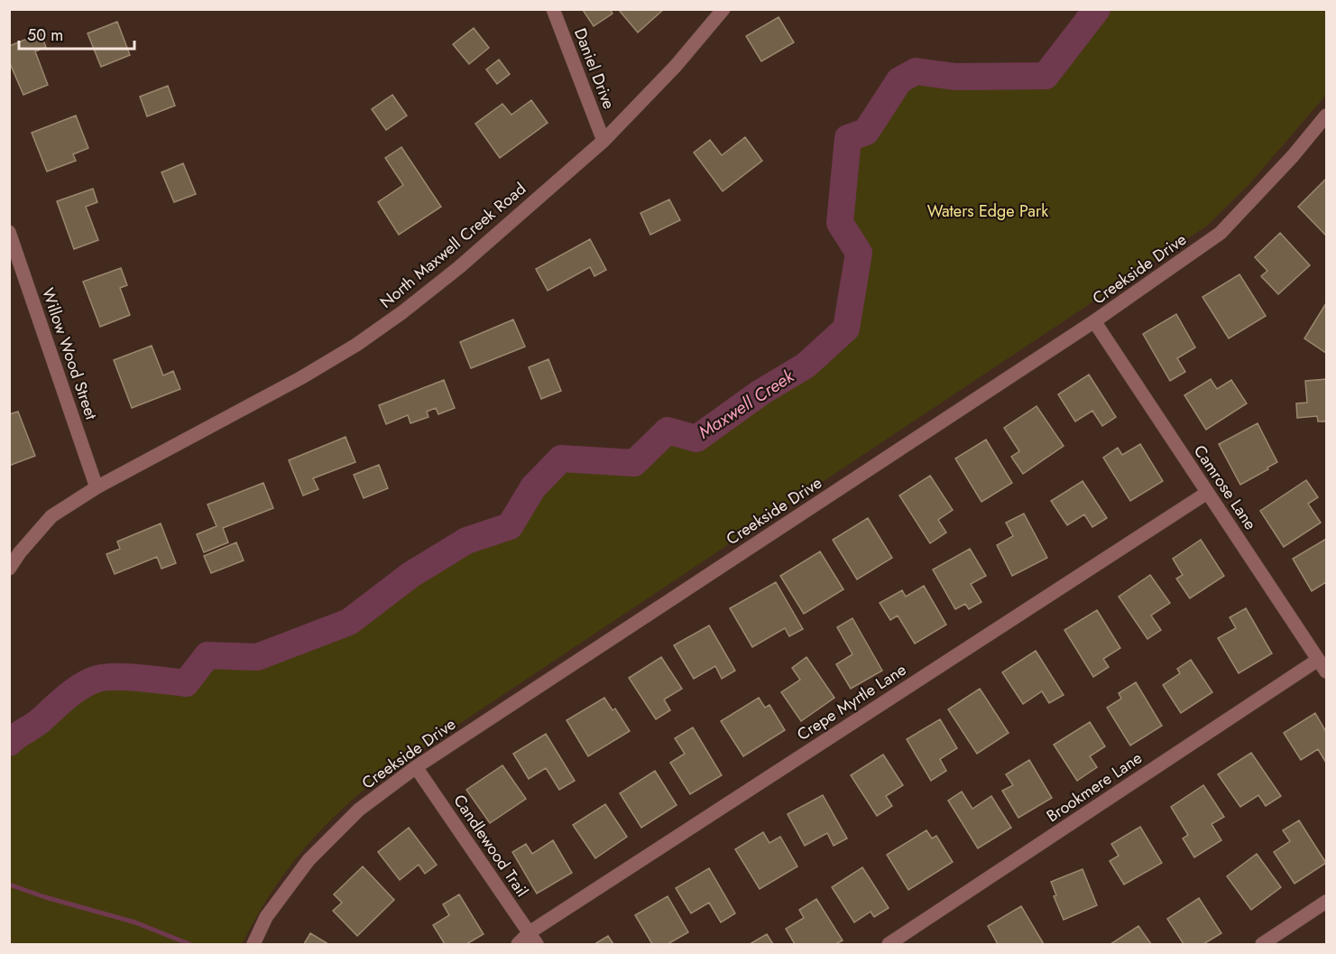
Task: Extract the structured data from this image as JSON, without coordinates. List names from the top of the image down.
{
  "streets": {
    "street": [
      "Daniel Drive",
      "North Maxwell Creek Road",
      "Creekside Drive",
      "Willow Wood Street",
      "Camrose Lane",
      "Crepe Myrtle Lane",
      "Brookmere Lane",
      "Candlewood Trail"
    ]
  },
  "crossings": [
    ["Daniel Drive", "North Maxwell Creek Road"],
    ["North Maxwell Creek Road", "Willow Wood Street"],
    ["Creekside Drive", "Camrose Lane"],
    ["Creekside Drive", "Candlewood Trail"],
    ["Camrose Lane", "Crepe Myrtle Lane"],
    ["Camrose Lane", "Brookmere Lane"],
    ["Crepe Myrtle Lane", "Candlewood Trail"]
  ],
  "water": ["Maxwell Creek"],
  "parks": ["Waters Edge Park"],
  "scale_bar": "50 m"
}
